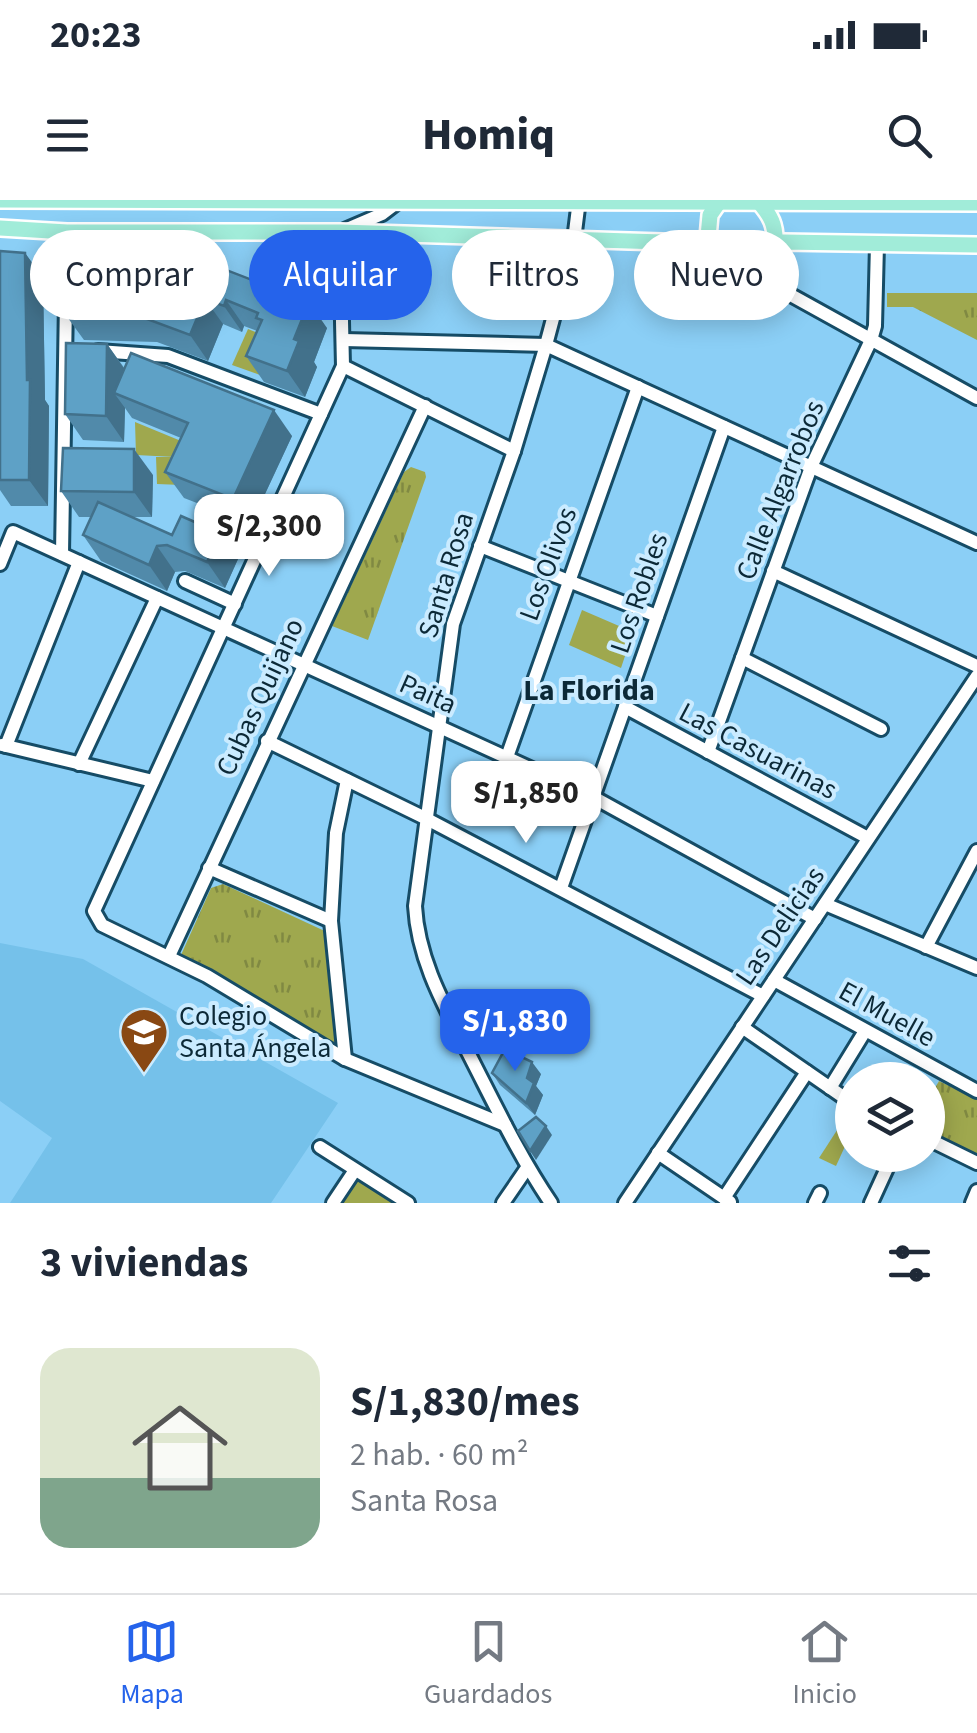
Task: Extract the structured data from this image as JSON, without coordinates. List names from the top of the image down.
{
  "streets": {
    "street": [
      "Calle Algarrobos",
      "Los Olivos",
      "Santa Rosa",
      "Los Robles",
      "Paita",
      "Cubas Quijano",
      "Las Casuarinas",
      "Las Delicias",
      "El Muelle"
    ]
  },
  "crossings": [
    ["Calle Algarrobos", "Las Casuarinas"],
    ["Los Olivos", "Paita"],
    ["Santa Rosa", "Paita"],
    ["Los Robles", "Paita"],
    ["Los Robles", "Las Casuarinas"],
    ["Paita", "Cubas Quijano"],
    ["Paita", "Las Delicias"],
    ["Las Casuarinas", "Las Delicias"],
    ["Las Delicias", "El Muelle"]
  ],
  "districts": ["La Florida"],
  "places": {
    "school or university": ["Colegio Santa Ángela"]
  },
  "page": {
    "status": "20:23",
    "header": "Homiq",
    "chip": [
      "Comprar",
      "Alquilar",
      "Filtros",
      "Nuevo"
    ],
    "price": ["S/2,300", "S/1,850", "S/1,830"],
    "heading": "3 viviendas",
    "list": [
      {
        "name": "S/1,830/mes",
        "note": "2 hab. · 60 m² · Santa Rosa"
      }
    ],
    "tabs": ["Mapa", "Guardados", "Inicio"]
  }
}
